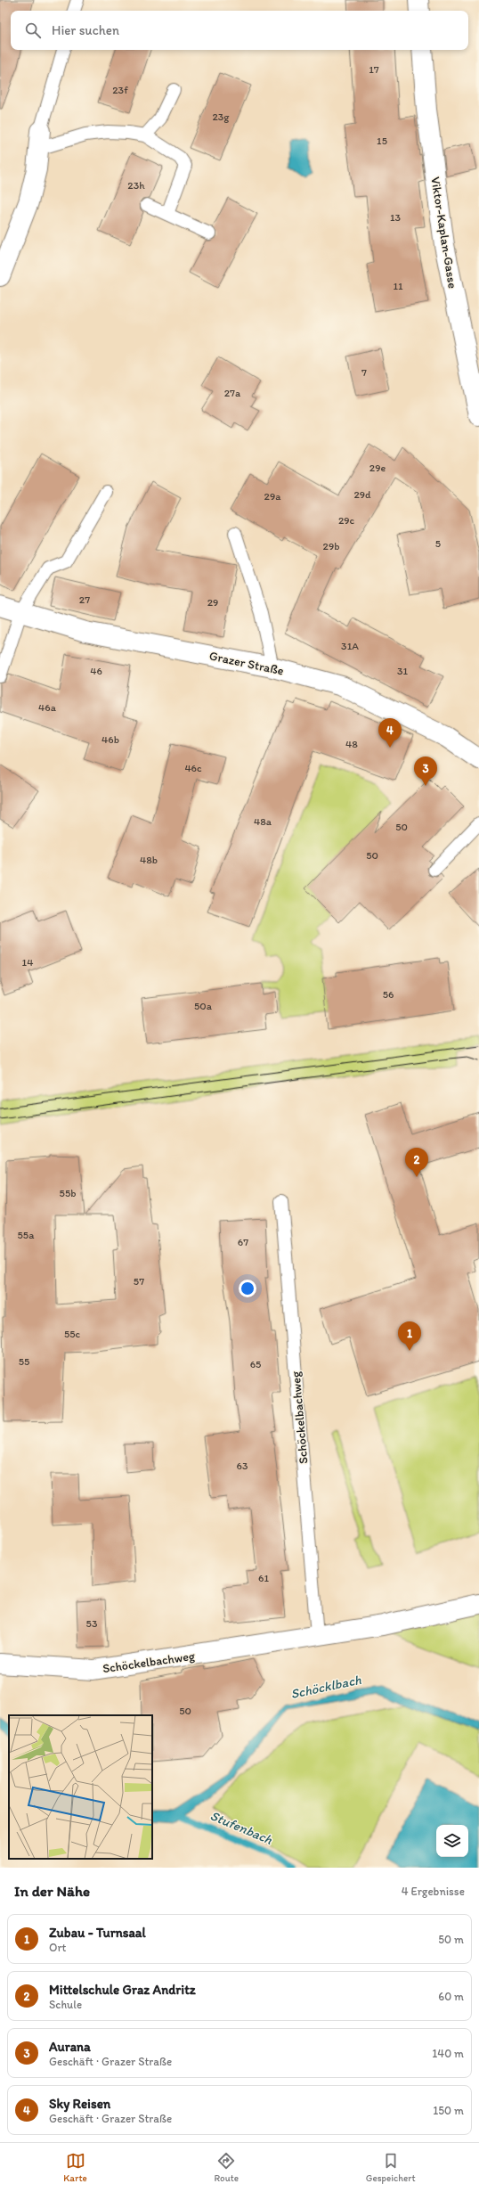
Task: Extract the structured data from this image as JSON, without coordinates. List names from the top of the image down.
{
  "streets": {
    "street": ["Viktor-Kaplan-Gasse", "Grazer Straße", "Schöckelbachweg"]
  },
  "water": ["Schöcklbach", "Stufenbach"],
  "house_numbers": [
    "17",
    "23f",
    "23g",
    "15",
    "23h",
    "13",
    "11",
    "7",
    "27a",
    "29e",
    "29d",
    "29a",
    "29c",
    "5",
    "29b",
    "27",
    "29",
    "31A",
    "46",
    "31",
    "46a",
    "46b",
    "48",
    "46c",
    "48a",
    "50",
    "50",
    "48b",
    "14",
    "56",
    "50a",
    "55b",
    "55a",
    "67",
    "57",
    "55c",
    "55",
    "65",
    "63",
    "61",
    "53",
    "50"
  ],
  "page": {
    "search": "Hier suchen",
    "pins": [
      "4",
      "3",
      "2",
      "1"
    ],
    "heading": ["In der Nähe", "4 Ergebnisse"],
    "list": [
      {
        "mark": "1",
        "name": "Zubau - Turnsaal",
        "note": "Ort",
        "value": "50 m"
      },
      {
        "mark": "2",
        "name": "Mittelschule Graz Andritz",
        "note": "Schule",
        "value": "60 m"
      },
      {
        "mark": "3",
        "name": "Aurana",
        "note": "Geschäft · Grazer Straße",
        "value": "140 m"
      },
      {
        "mark": "4",
        "name": "Sky Reisen",
        "note": "Geschäft · Grazer Straße",
        "value": "150 m"
      }
    ],
    "nav": ["Karte", "Route", "Gespeichert"]
  }
}
